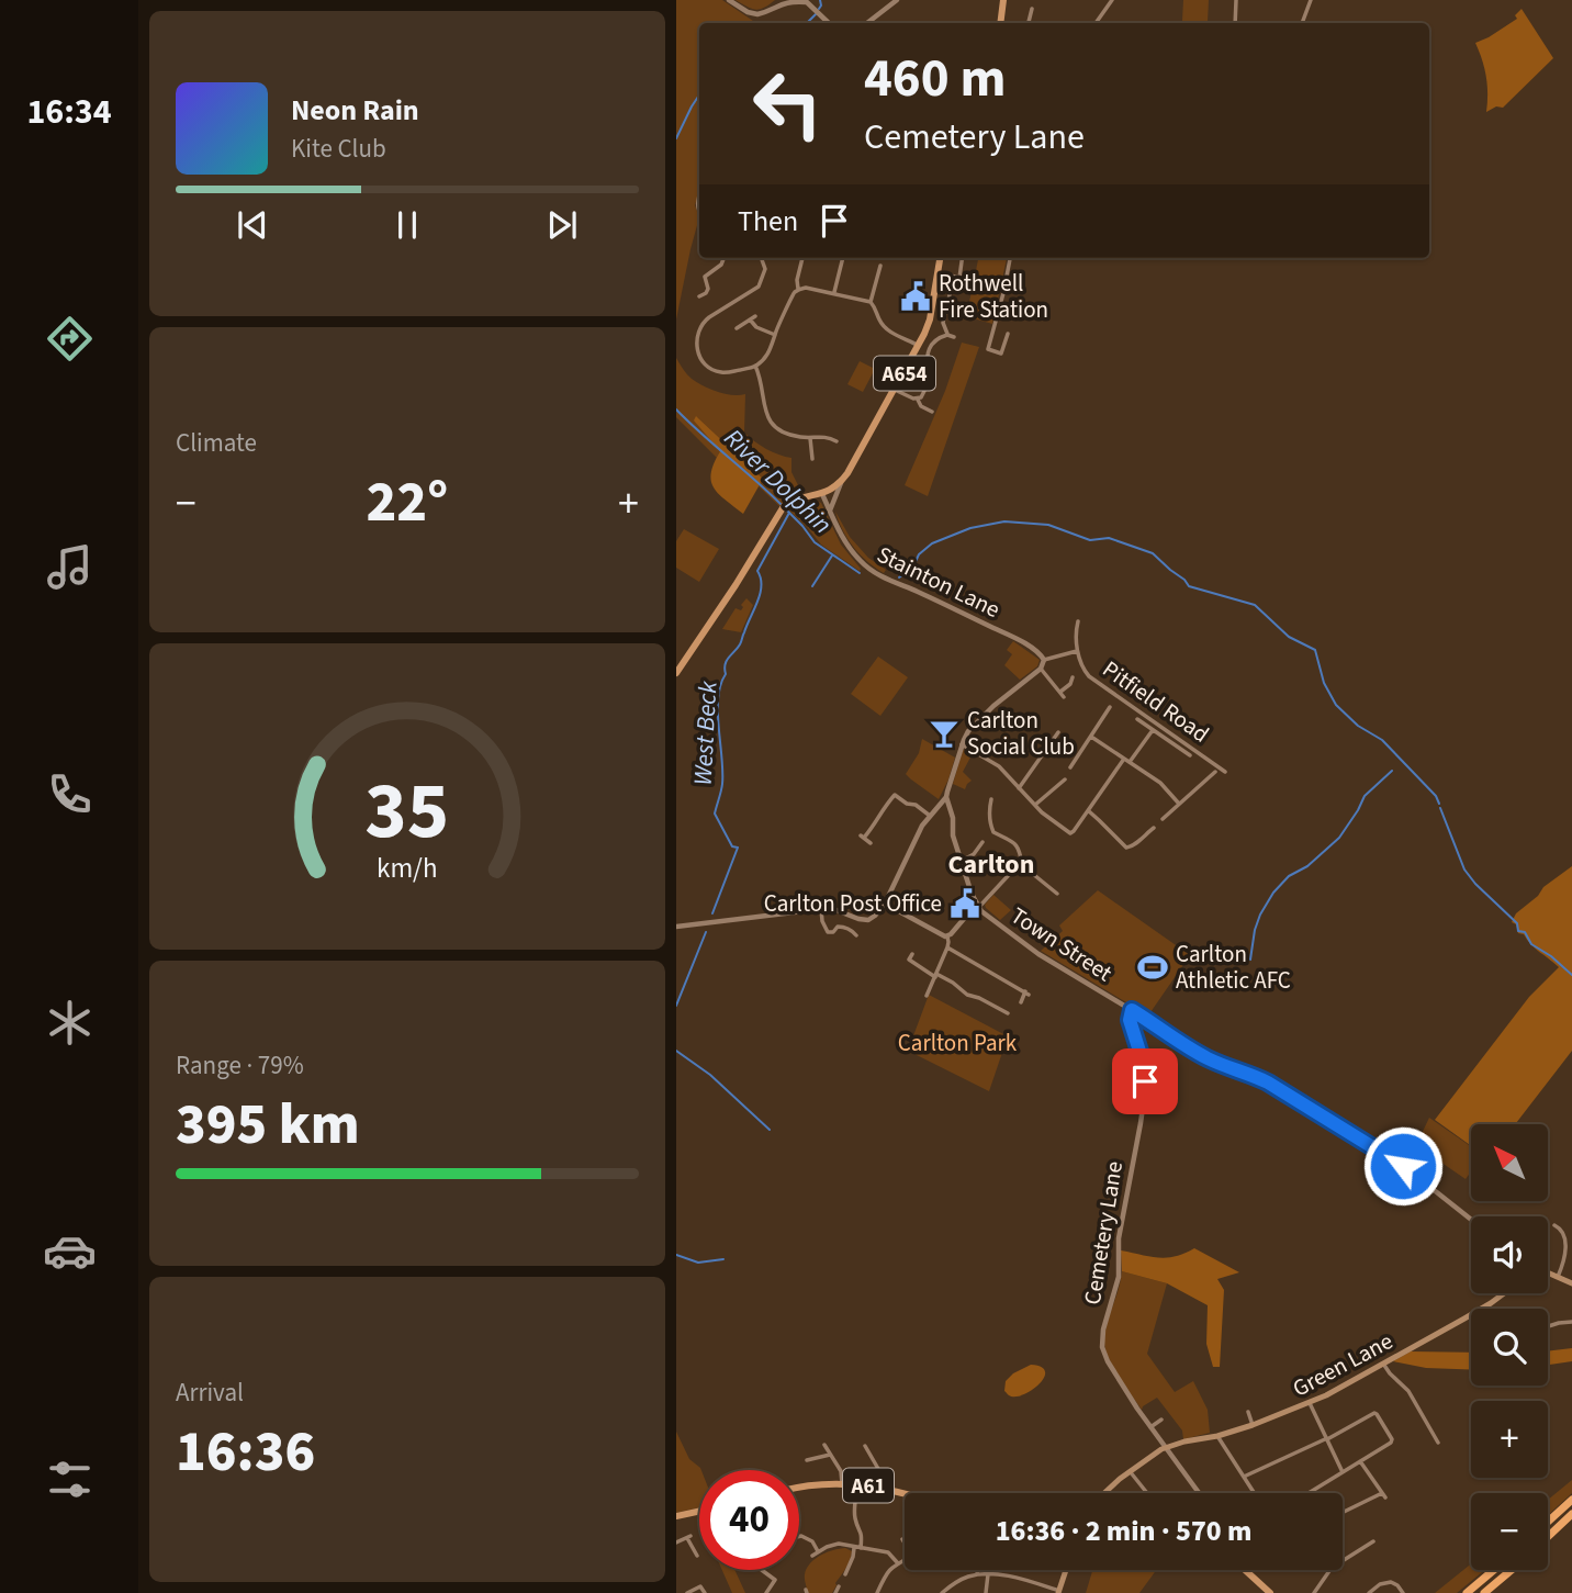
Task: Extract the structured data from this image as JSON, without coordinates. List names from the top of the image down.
{
  "streets": {
    "main road": ["A654", "Green Lane", "A61"],
    "street": [
      "Stainton Lane",
      "Pitfield Road",
      "Town Street",
      "Cemetery Lane"
    ]
  },
  "crossings": [
    ["A654", "Stainton Lane"],
    ["Town Street", "Cemetery Lane"],
    ["Cemetery Lane", "Green Lane"]
  ],
  "districts": ["Carlton"],
  "water": ["River Dolphin", "West Beck"],
  "parks": ["Carlton Park"],
  "places": {
    "public building": ["Rothwell Fire Station", "Carlton Post Office"],
    "bar": ["Carlton Social Club"],
    "sports": ["Carlton Athletic AFC"]
  },
  "north": "top left",
  "page": {
    "tabs": "16:34",
    "turn": ["460 m", "Cemetery Lane"],
    "song": ["Neon Rain", "Kite Club"],
    "then": "Then",
    "tile": [
      "Climate",
      ["Range · 79%", "395 km"],
      ["Arrival", "16:36"]
    ],
    "heat": ["−", "22°", "+"],
    "map_buttons": ["+", "−"],
    "limit": "40",
    "trip": "16:36 · 2 min · 570 m",
    "gauge": ["35", "km/h"]
  }
}
